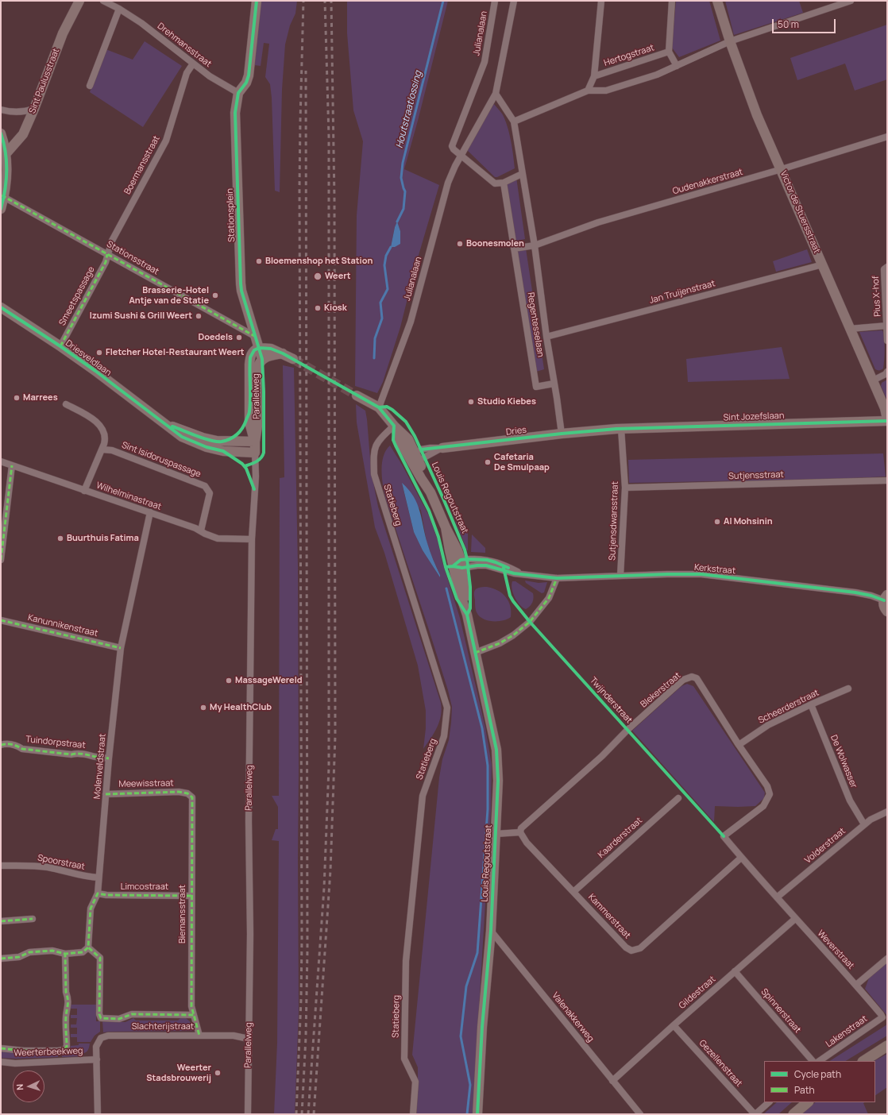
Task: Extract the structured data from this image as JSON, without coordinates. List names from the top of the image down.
{
  "streets": {
    "street": [
      "Julianalaan",
      "Drehmansstraat",
      "Hertogstraat",
      "Sint Paulusstraat",
      "Boermansstraat",
      "Oudenakkerstraat",
      "Victor de Stuersstraat",
      "Stationsplein",
      "Stationsstraat",
      "Jan Truijenstraat",
      "Smeetspassage",
      "Pius X-hof",
      "Regentesselaan",
      "Driesveldlaan",
      "Parallelweg",
      "Sint Jozefslaan",
      "Dries",
      "Sint Isidoruspassage",
      "Sutjensstraat",
      "Wilhelminastraat",
      "Louis Regoutstraat",
      "Statieberg",
      "Sutjensdwarsstraat",
      "Kerkstraat",
      "Kanunnikenstraat",
      "Blekerstraat",
      "Scheerderstraat",
      "Tuindorpstraat",
      "De Wolwasser",
      "Molenveldstraat",
      "Meewisstraat",
      "Kaarderstraat",
      "Volderstraat",
      "Spoorstraat",
      "Limcostraat",
      "Biemansstraat",
      "Kammerstraat",
      "Weverstraat",
      "Gildestraat",
      "Spinnerstraat",
      "Valenakkerweg",
      "Slachterijstraat",
      "Lakenstraat",
      "Weerterbeekweg",
      "Gezellenstraat"
    ],
    "cycle path": ["Twijnderstraat"]
  },
  "crossings": [
    ["Julianalaan", "Regentesselaan"],
    ["Julianalaan", "Louis Regoutstraat"],
    ["Drehmansstraat", "Boermansstraat"],
    ["Drehmansstraat", "Stationsplein"],
    ["Boermansstraat", "Stationsstraat"],
    ["Boermansstraat", "Smeetspassage"],
    ["Oudenakkerstraat", "Victor de Stuersstraat"],
    ["Oudenakkerstraat", "Regentesselaan"],
    ["Victor de Stuersstraat", "Jan Truijenstraat"],
    ["Victor de Stuersstraat", "Sint Jozefslaan"],
    ["Stationsplein", "Stationsstraat"],
    ["Stationsplein", "Parallelweg"],
    ["Stationsstraat", "Smeetspassage"],
    ["Jan Truijenstraat", "Regentesselaan"],
    ["Smeetspassage", "Driesveldlaan"],
    ["Regentesselaan", "Dries"],
    ["Driesveldlaan", "Parallelweg"],
    ["Parallelweg", "Wilhelminastraat"],
    ["Parallelweg", "Slachterijstraat"],
    ["Sint Jozefslaan", "Dries"],
    ["Sint Jozefslaan", "Sutjensdwarsstraat"],
    ["Dries", "Louis Regoutstraat"],
    ["Dries", "Sutjensdwarsstraat"],
    ["Sint Isidoruspassage", "Wilhelminastraat"],
    ["Sutjensstraat", "Sutjensdwarsstraat"],
    ["Wilhelminastraat", "Molenveldstraat"],
    ["Louis Regoutstraat", "Statieberg"],
    ["Louis Regoutstraat", "Kerkstraat"],
    ["Louis Regoutstraat", "Valenakkerweg"],
    ["Sutjensdwarsstraat", "Kerkstraat"],
    ["Kanunnikenstraat", "Molenveldstraat"],
    ["Blekerstraat", "Scheerderstraat"],
    ["Blekerstraat", "Kammerstraat"],
    ["Scheerderstraat", "De Wolwasser"],
    ["Tuindorpstraat", "Molenveldstraat"],
    ["De Wolwasser", "Volderstraat"],
    ["Molenveldstraat", "Meewisstraat"],
    ["Molenveldstraat", "Spoorstraat"],
    ["Molenveldstraat", "Limcostraat"],
    ["Meewisstraat", "Biemansstraat"],
    ["Kaarderstraat", "Kammerstraat"],
    ["Volderstraat", "Weverstraat"],
    ["Limcostraat", "Biemansstraat"],
    ["Biemansstraat", "Slachterijstraat"],
    ["Weverstraat", "Gildestraat"],
    ["Weverstraat", "Lakenstraat"],
    ["Gildestraat", "Spinnerstraat"],
    ["Gildestraat", "Valenakkerweg"],
    ["Gildestraat", "Gezellenstraat"],
    ["Slachterijstraat", "Weerterbeekweg"]
  ],
  "water": ["Houtstraatlossing"],
  "places": [
    "Boonesmolen",
    "Bloemenshop het Station",
    "Weert",
    "Brasserie-Hotel Antje van de Statie",
    "Kiosk",
    "Izumi Sushi & Grill Weert",
    "Doedels",
    "Fletcher Hotel-Restaurant Weert",
    "Marrees",
    "Studio Kiebes",
    "Cafetaria De Smulpaap",
    "Al Mohsinin",
    "Buurthuis Fatima",
    "MassageWereld",
    "My HealthClub",
    "Weerter Stadsbrouwerij"
  ],
  "legend": ["Cycle path", "Path"],
  "scale_bar": "50 m",
  "north": "left"
}
